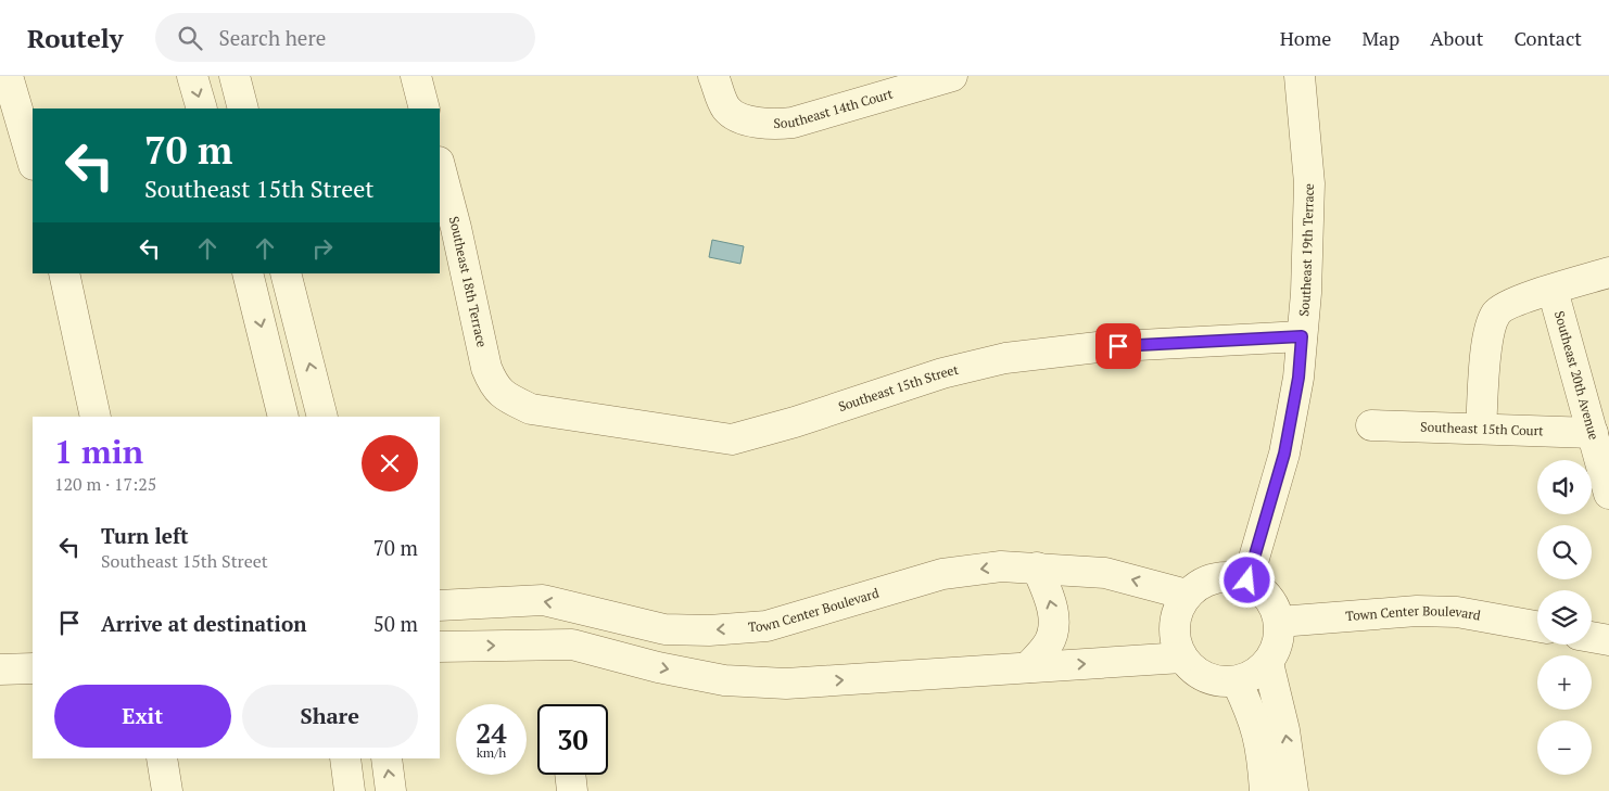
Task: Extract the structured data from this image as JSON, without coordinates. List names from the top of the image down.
{
  "streets": {
    "street": [
      "Southeast 14th Court",
      "Southeast 19th Terrace",
      "Southeast 18th Terrace",
      "Southeast 20th Avenue",
      "Southeast 15th Street",
      "Southeast 15th Court",
      "Town Center Boulevard"
    ]
  },
  "crossings": [
    ["Southeast 19th Terrace", "Southeast 15th Street"],
    ["Southeast 19th Terrace", "Town Center Boulevard"],
    ["Southeast 18th Terrace", "Southeast 15th Street"],
    ["Southeast 20th Avenue", "Southeast 15th Court"]
  ],
  "page": {
    "header": "Routely",
    "search": "Search here",
    "nav": [
      "Home",
      "Map",
      "About",
      "Contact"
    ],
    "turn": ["70 m", "Southeast 15th Street"],
    "heading": ["1 min", "120 m · 17:25"],
    "map_buttons": ["+", "−"],
    "list": [
      {
        "name": "Turn left",
        "note": "Southeast 15th Street",
        "value": "70 m"
      },
      {
        "name": "Arrive at destination",
        "value": "50 m"
      }
    ],
    "buttons": ["Exit", "Share"],
    "speed": "24 km/h",
    "limit": "30"
  }
}
